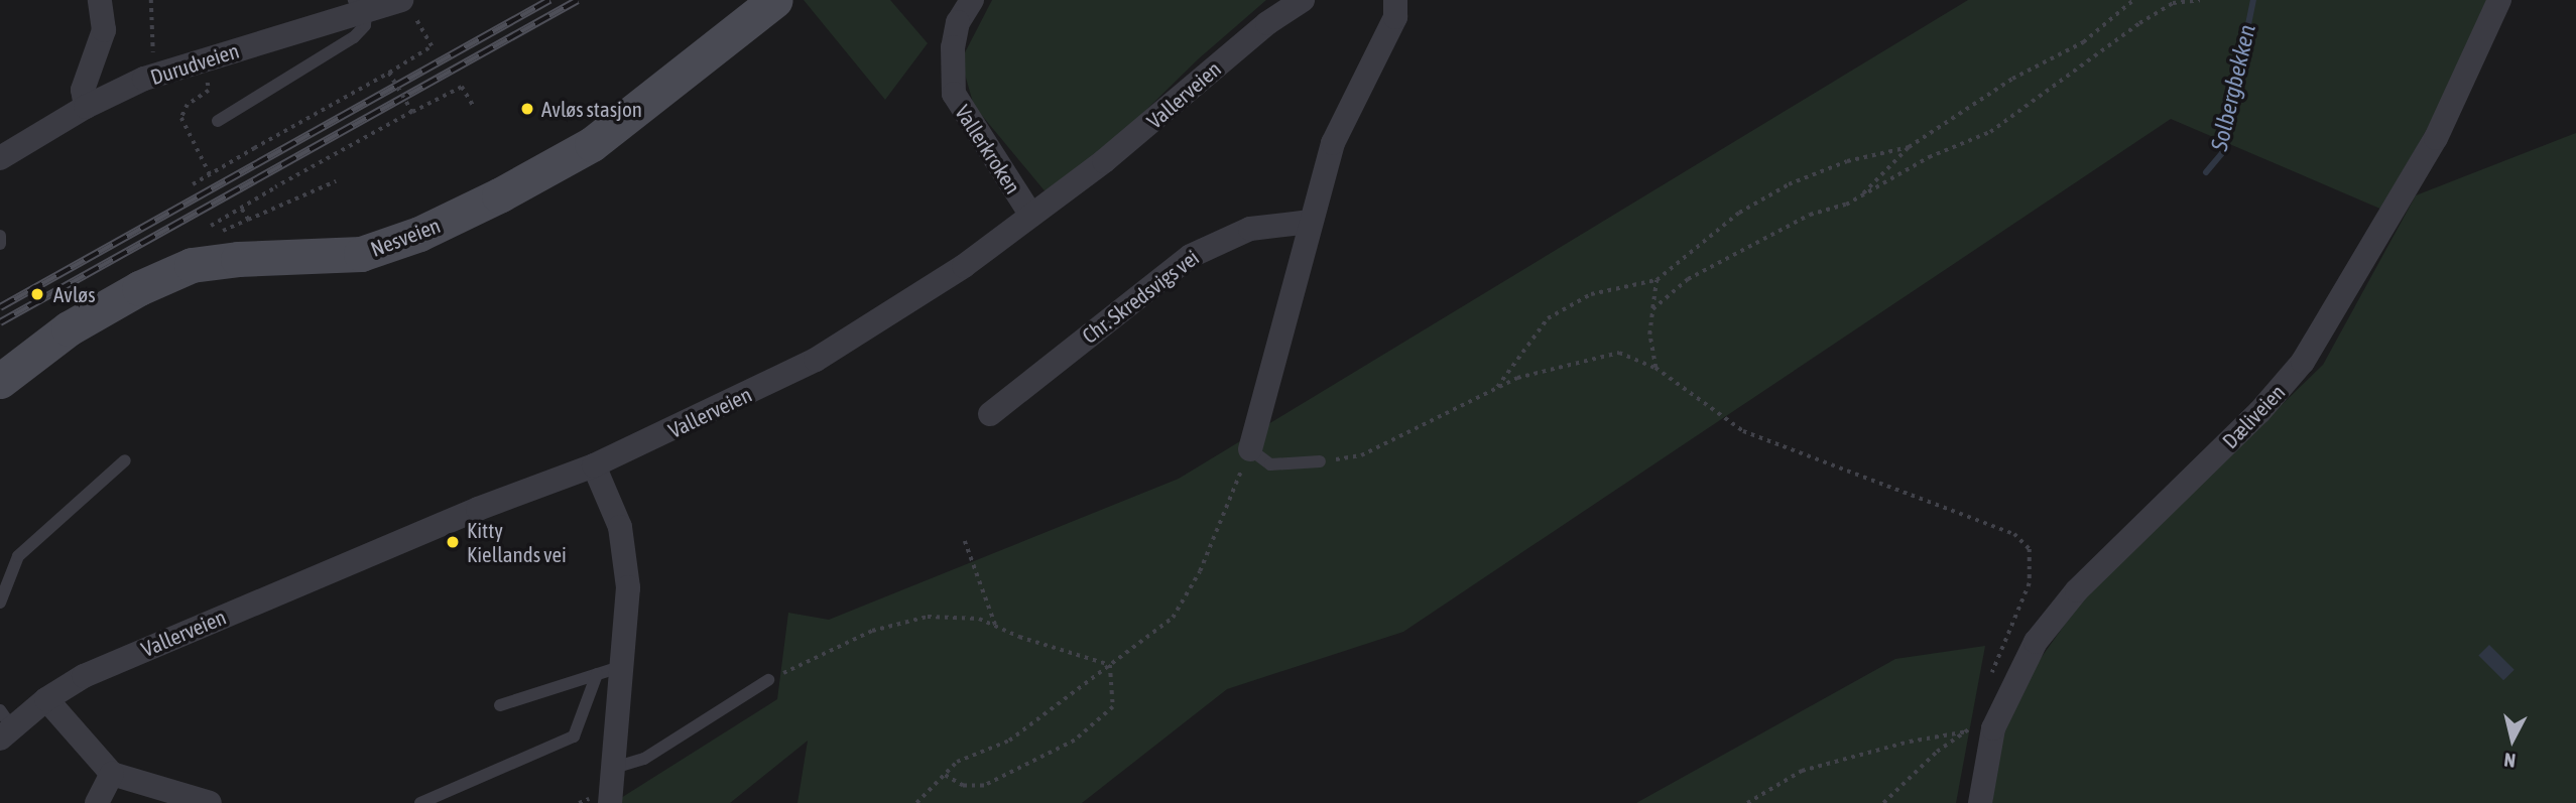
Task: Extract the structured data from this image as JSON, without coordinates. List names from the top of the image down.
{
  "streets": {
    "street": [
      "Durudveien",
      "Vallerveien",
      "Vallerkroken",
      "Nesveien",
      "Chr. Skredsvigs vei",
      "Dæliveien"
    ]
  },
  "crossings": [
    ["Vallerveien", "Vallerkroken"]
  ],
  "water": ["Solbergbekken"],
  "places": ["Avløs stasjon", "Avløs", "Kitty Kiellands vei"],
  "north": "bottom"
}
